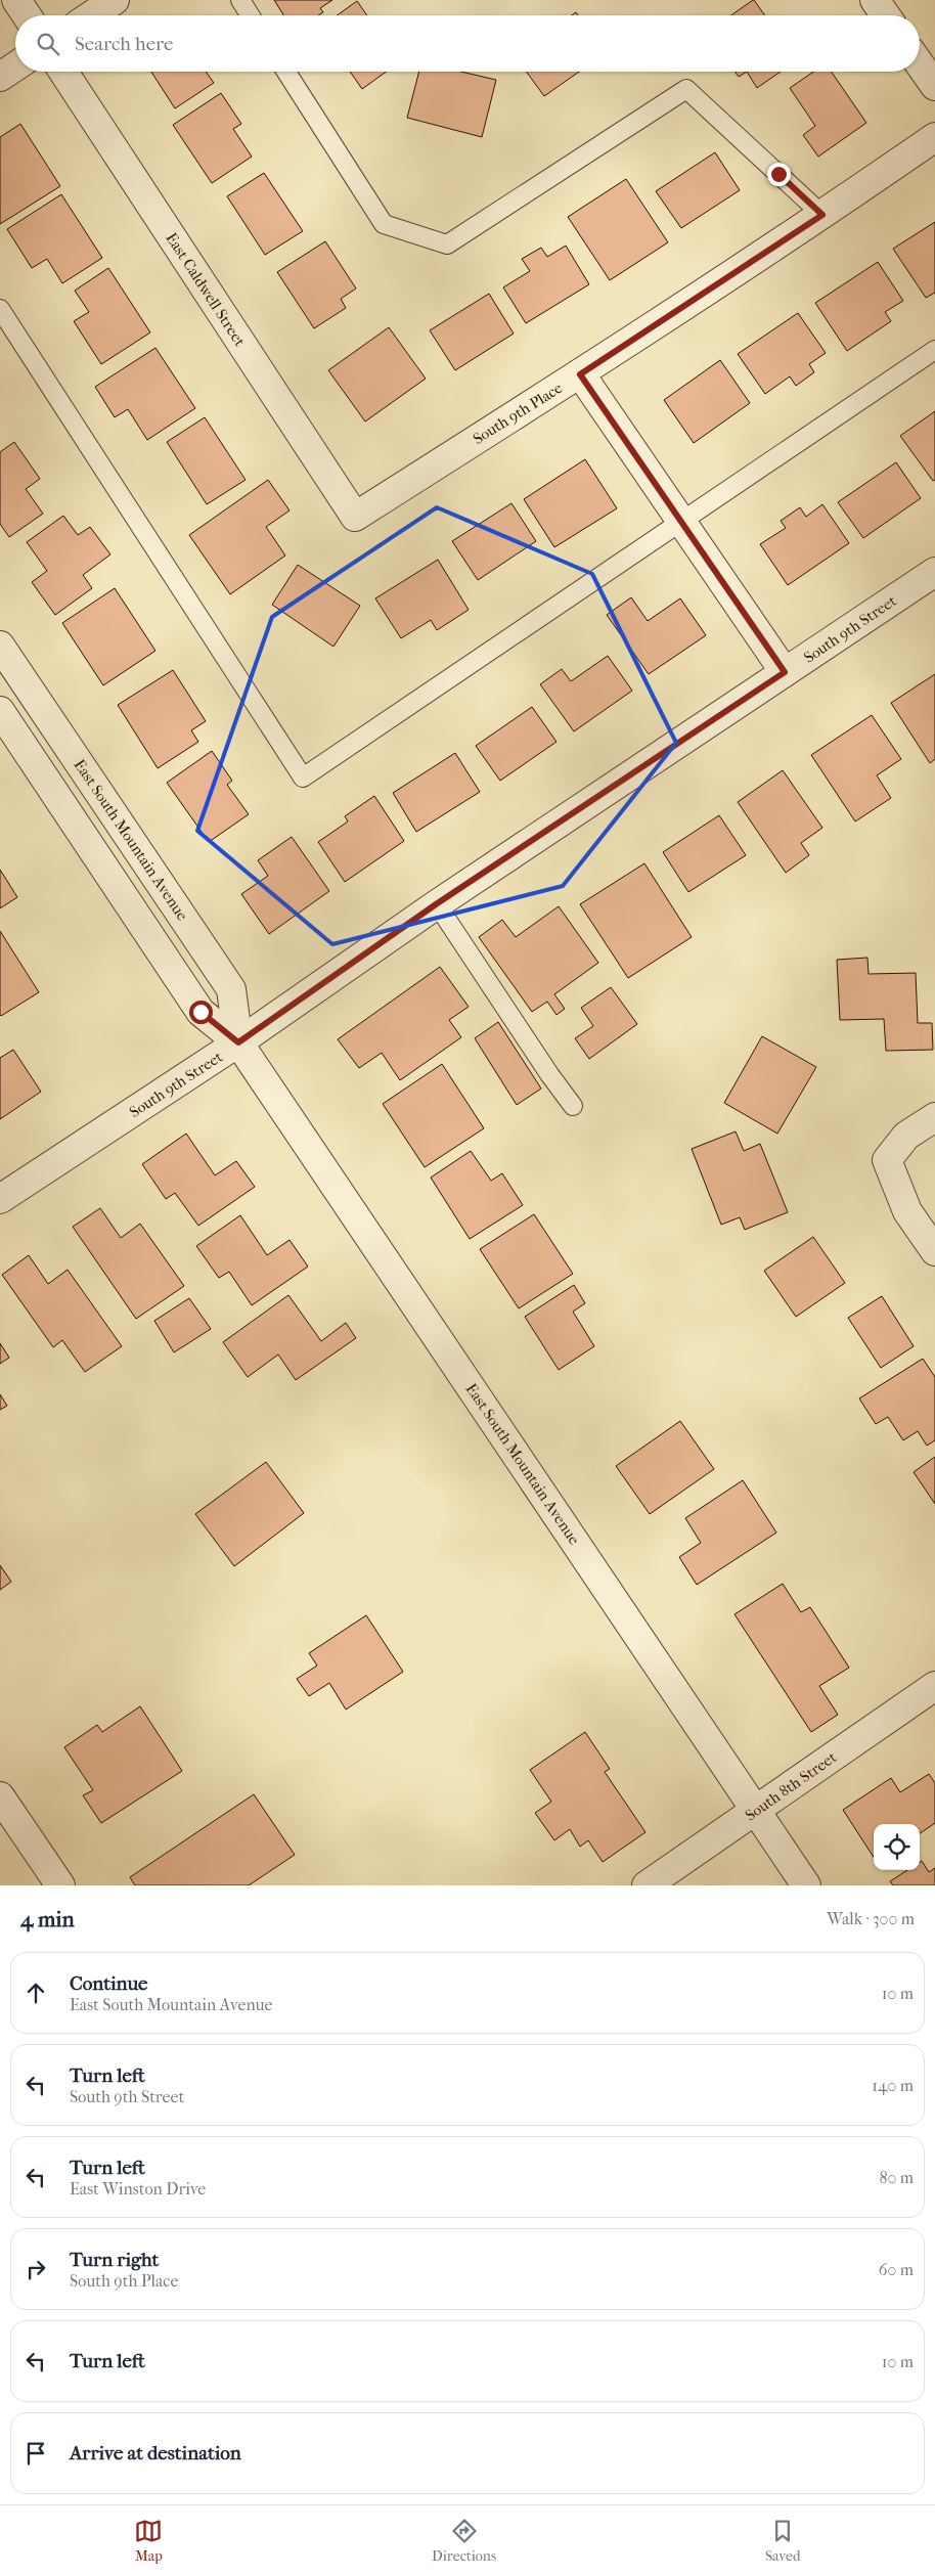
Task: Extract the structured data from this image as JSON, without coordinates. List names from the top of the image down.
{
  "streets": {
    "street": [
      "East Caldwell Street",
      "South 9th Place",
      "South 9th Street",
      "East South Mountain Avenue",
      "South 8th Street"
    ]
  },
  "crossings": [
    ["East Caldwell Street", "South 9th Place"],
    ["South 9th Street", "East South Mountain Avenue"],
    ["East South Mountain Avenue", "South 8th Street"]
  ],
  "page": {
    "search": "Search here",
    "heading": ["4 min", "Walk · 300 m"],
    "list": [
      ["Continue", "East South Mountain Avenue", "10 m"],
      ["Turn left", "South 9th Street", "140 m"],
      ["Turn left", "East Winston Drive", "80 m"],
      ["Turn right", "South 9th Place", "60 m"],
      ["Turn left", "10 m"],
      "Arrive at destination"
    ],
    "nav": ["Map", "Directions", "Saved"]
  }
}
